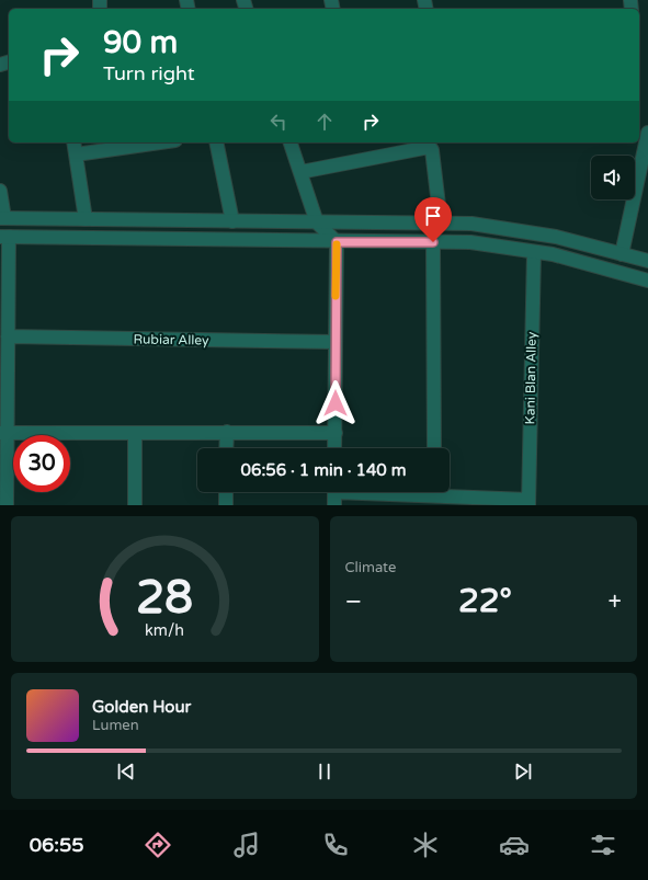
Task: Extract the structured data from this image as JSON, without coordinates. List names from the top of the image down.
{
  "streets": {
    "street": ["Rubiar Alley", "Kani Blan Alley"]
  },
  "page": {
    "turn": ["90 m", "Turn right"],
    "limit": "30",
    "trip": "06:56 · 1 min · 140 m",
    "tile": "Climate",
    "heat": ["−", "22°", "+"],
    "song": ["Golden Hour", "Lumen"],
    "tabs": "06:55",
    "gauge": ["28", "km/h"]
  }
}
